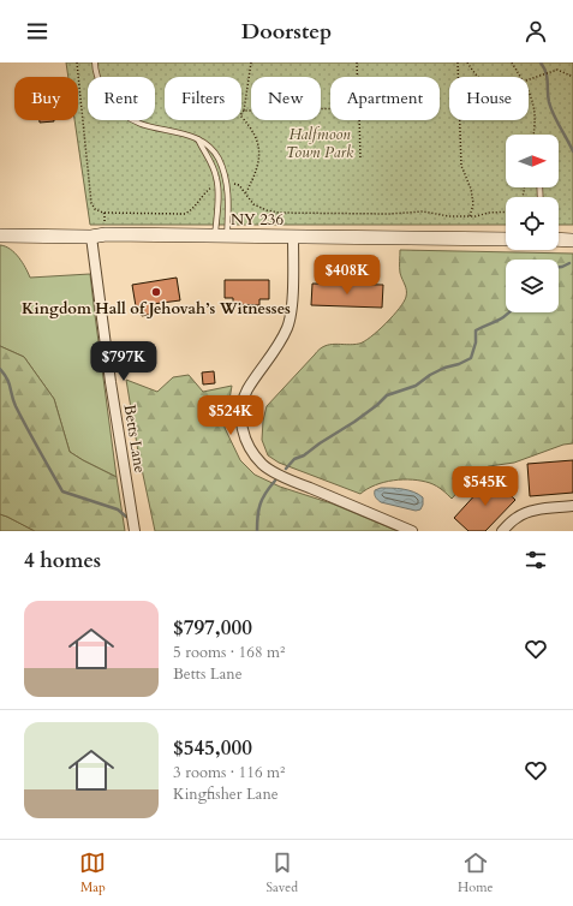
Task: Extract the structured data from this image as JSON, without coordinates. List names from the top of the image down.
{
  "streets": {
    "main road": ["NY 236"],
    "street": ["Betts Lane"]
  },
  "crossings": [
    ["NY 236", "Betts Lane"]
  ],
  "parks": ["Halfmoon Town Park"],
  "places": ["Kingdom Hall of Jehovah’s Witnesses"],
  "north": "right",
  "page": {
    "header": "Doorstep",
    "chip": [
      "Buy",
      "Rent",
      "Filters",
      "New",
      "Apartment",
      "House"
    ],
    "price": [
      "$408K",
      "$797K",
      "$524K",
      "$545K"
    ],
    "heading": "4 homes",
    "list": [
      {
        "name": "$797,000",
        "note": "5 rooms · 168 m² · Betts Lane"
      },
      {
        "name": "$545,000",
        "note": "3 rooms · 116 m² · Kingfisher Lane"
      }
    ],
    "tabs": ["Map", "Saved", "Home"]
  }
}
